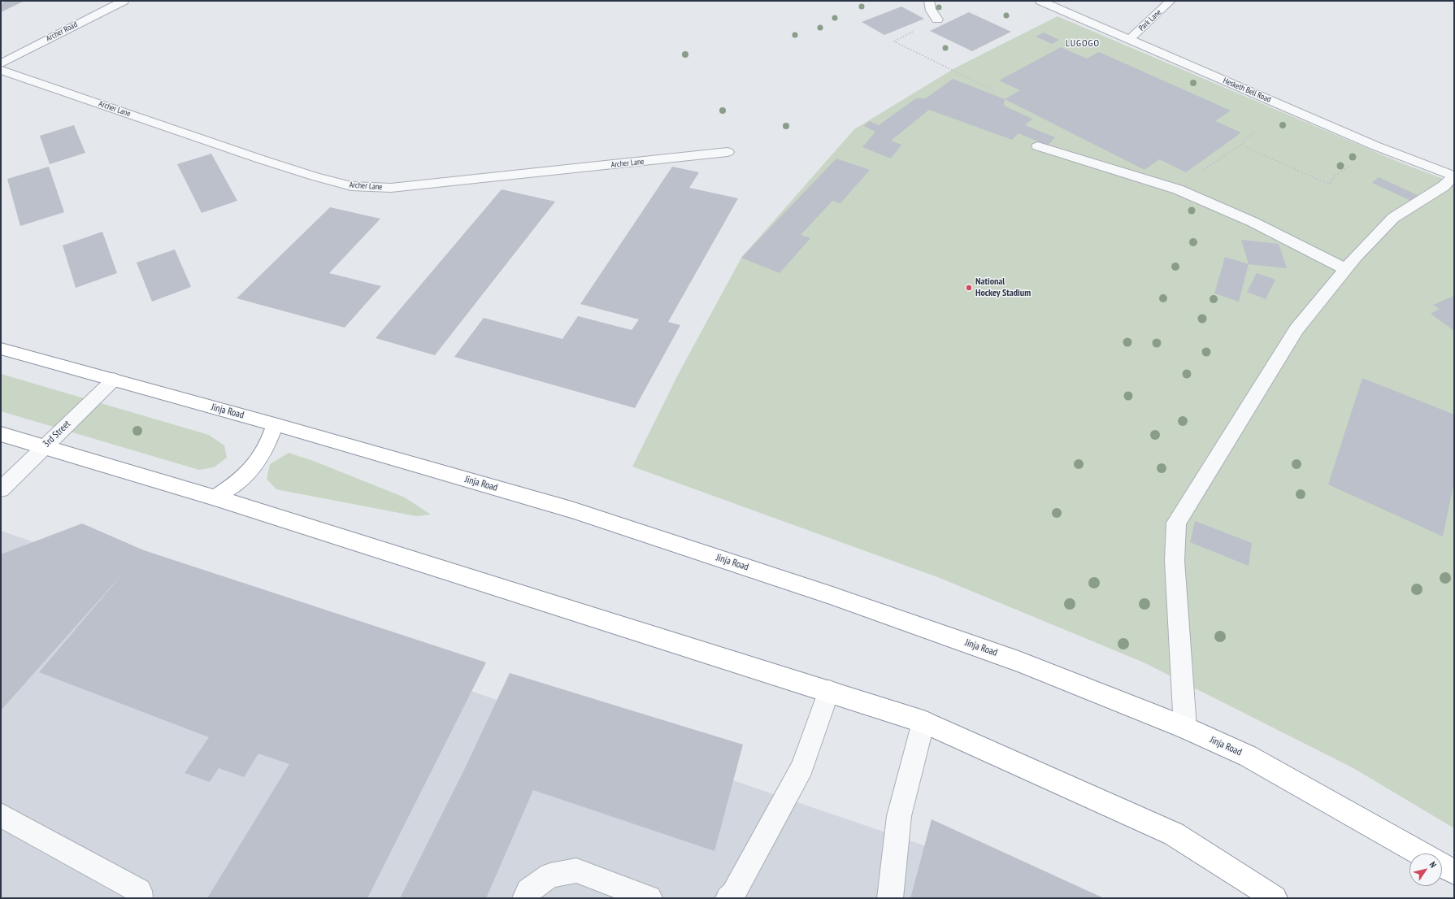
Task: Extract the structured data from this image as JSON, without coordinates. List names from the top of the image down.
{
  "streets": {
    "highway": ["Jinja Road"],
    "street": [
      "Park Lane",
      "Archer Road",
      "Hesketh Bell Road",
      "Archer Lane",
      "3rd Street"
    ]
  },
  "crossings": [
    ["Park Lane", "Hesketh Bell Road"],
    ["Jinja Road", "3rd Street"]
  ],
  "districts": ["LUGOGO"],
  "places": ["National Hockey Stadium"],
  "north": "top right"
}
